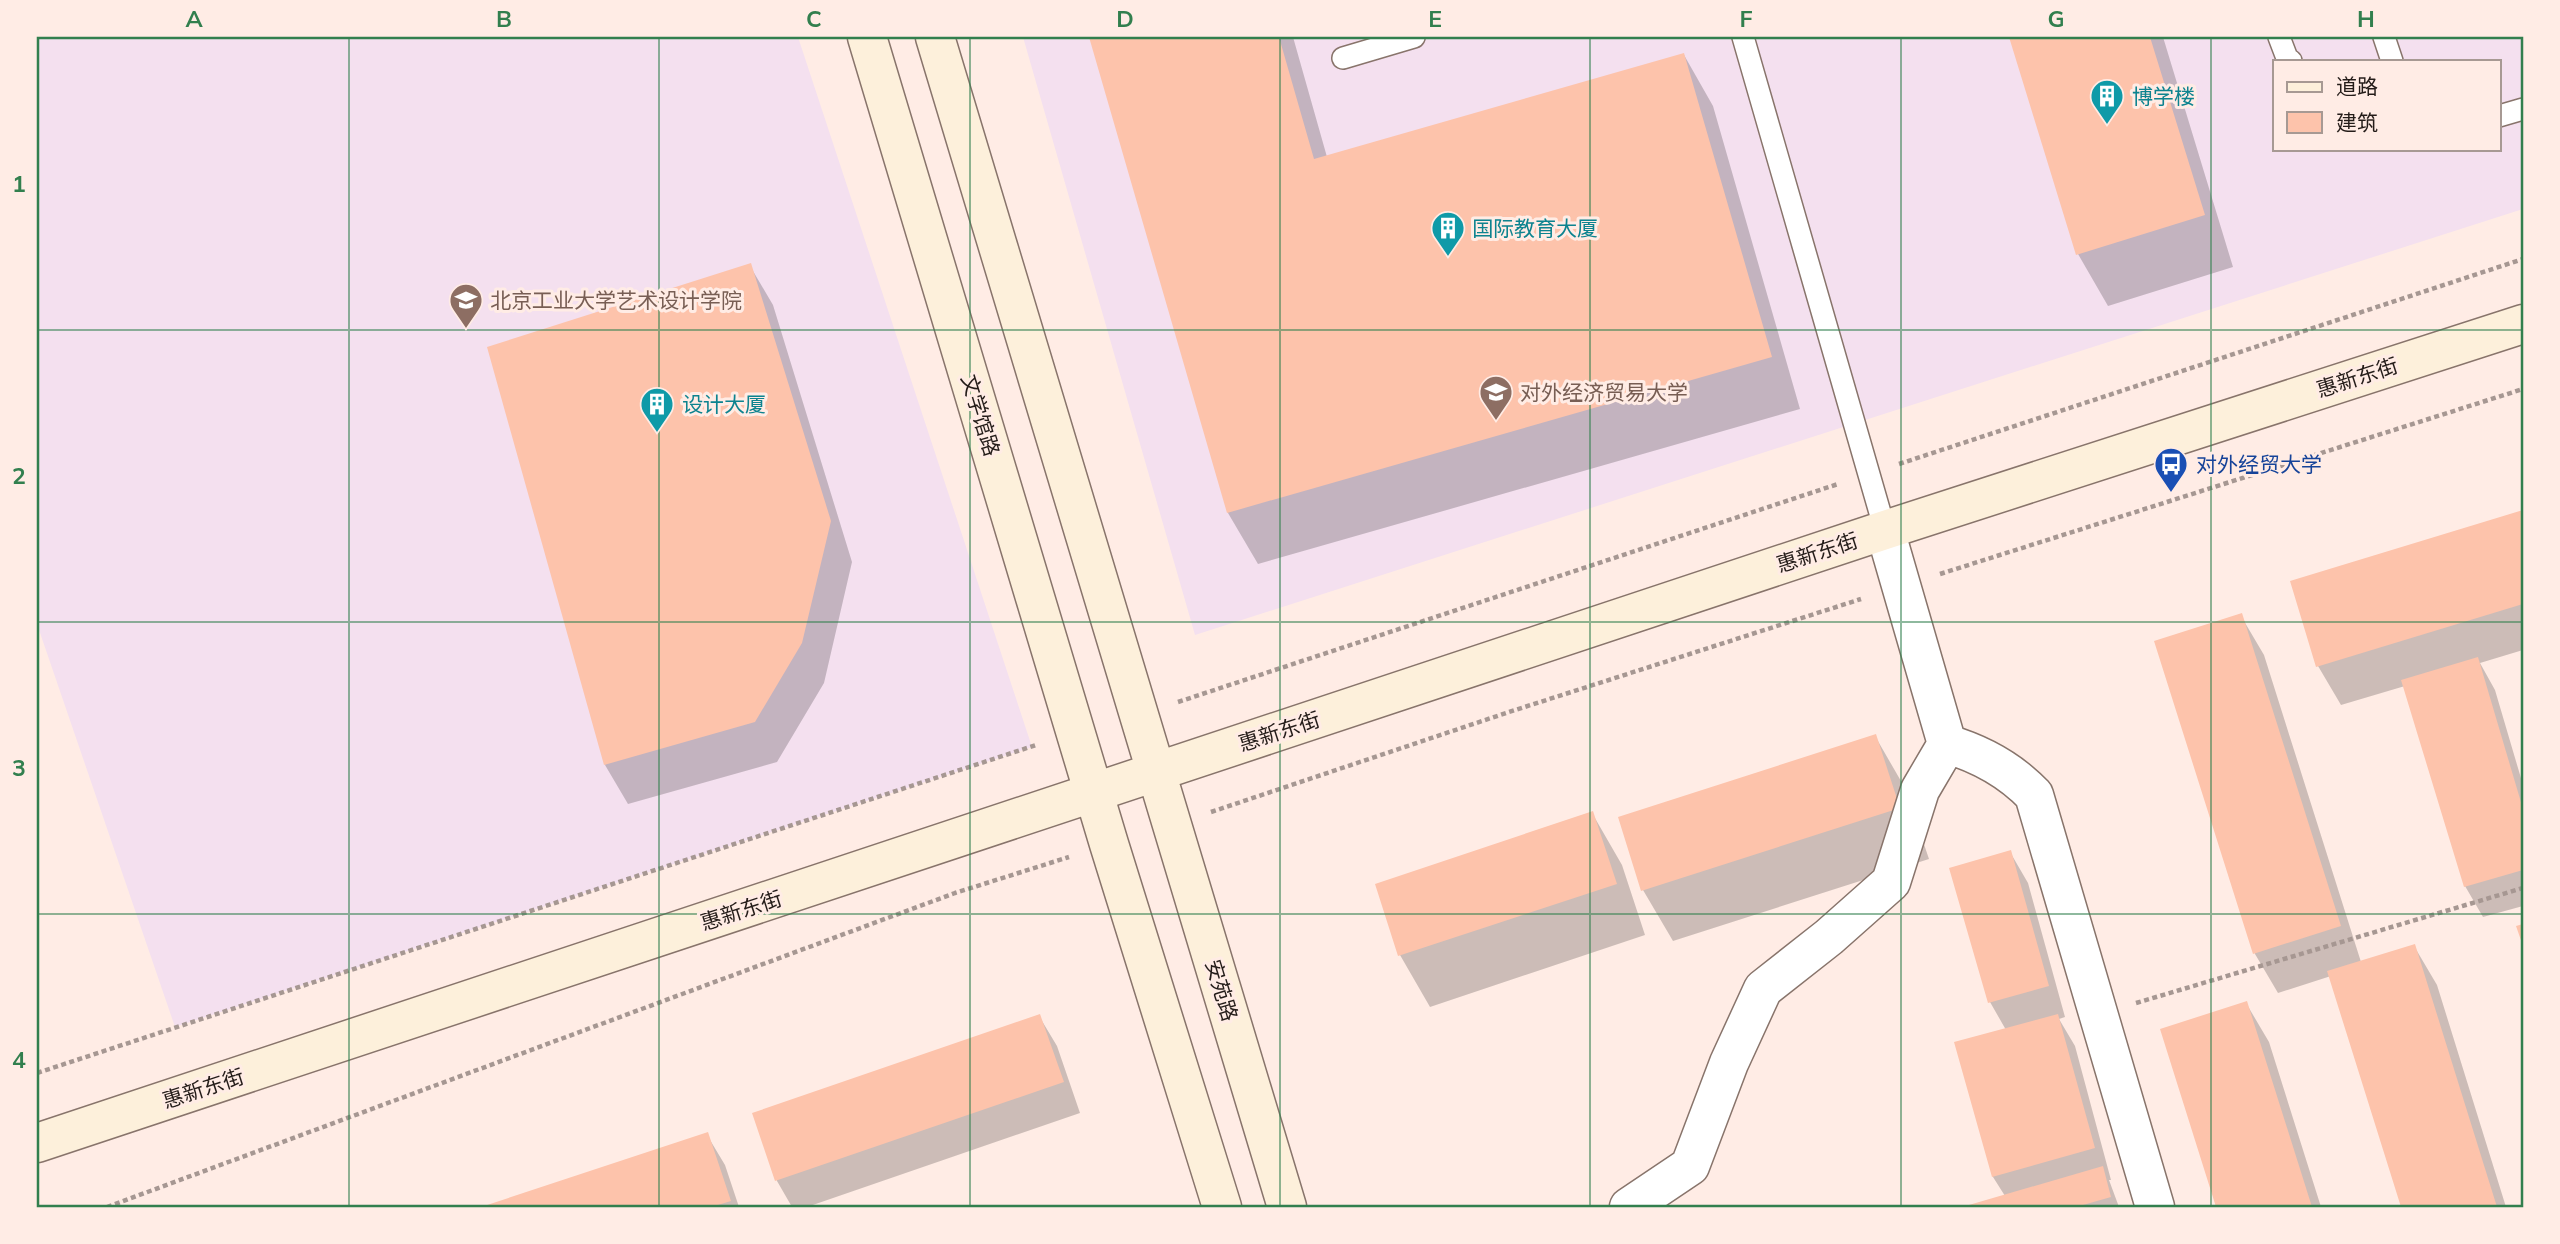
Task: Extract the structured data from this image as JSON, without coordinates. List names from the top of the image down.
{
  "streets": {
    "street": ["惠新东街", "文学馆路", "安苑路"]
  },
  "crossings": [
    ["惠新东街", "文学馆路"],
    ["惠新东街", "安苑路"]
  ],
  "places": {
    "building": ["博学楼", "国际教育大厦", "设计大厦"],
    "school or university": ["北京工业大学艺术设计学院", "对外经济贸易大学"],
    "bus stop": ["对外经贸大学"]
  },
  "legend": ["道路", "建筑"],
  "grid": {
    "columns": [
      "A",
      "B",
      "C",
      "D",
      "E",
      "F",
      "G",
      "H"
    ],
    "rows": [
      "1",
      "2",
      "3",
      "4"
    ]
  }
}
